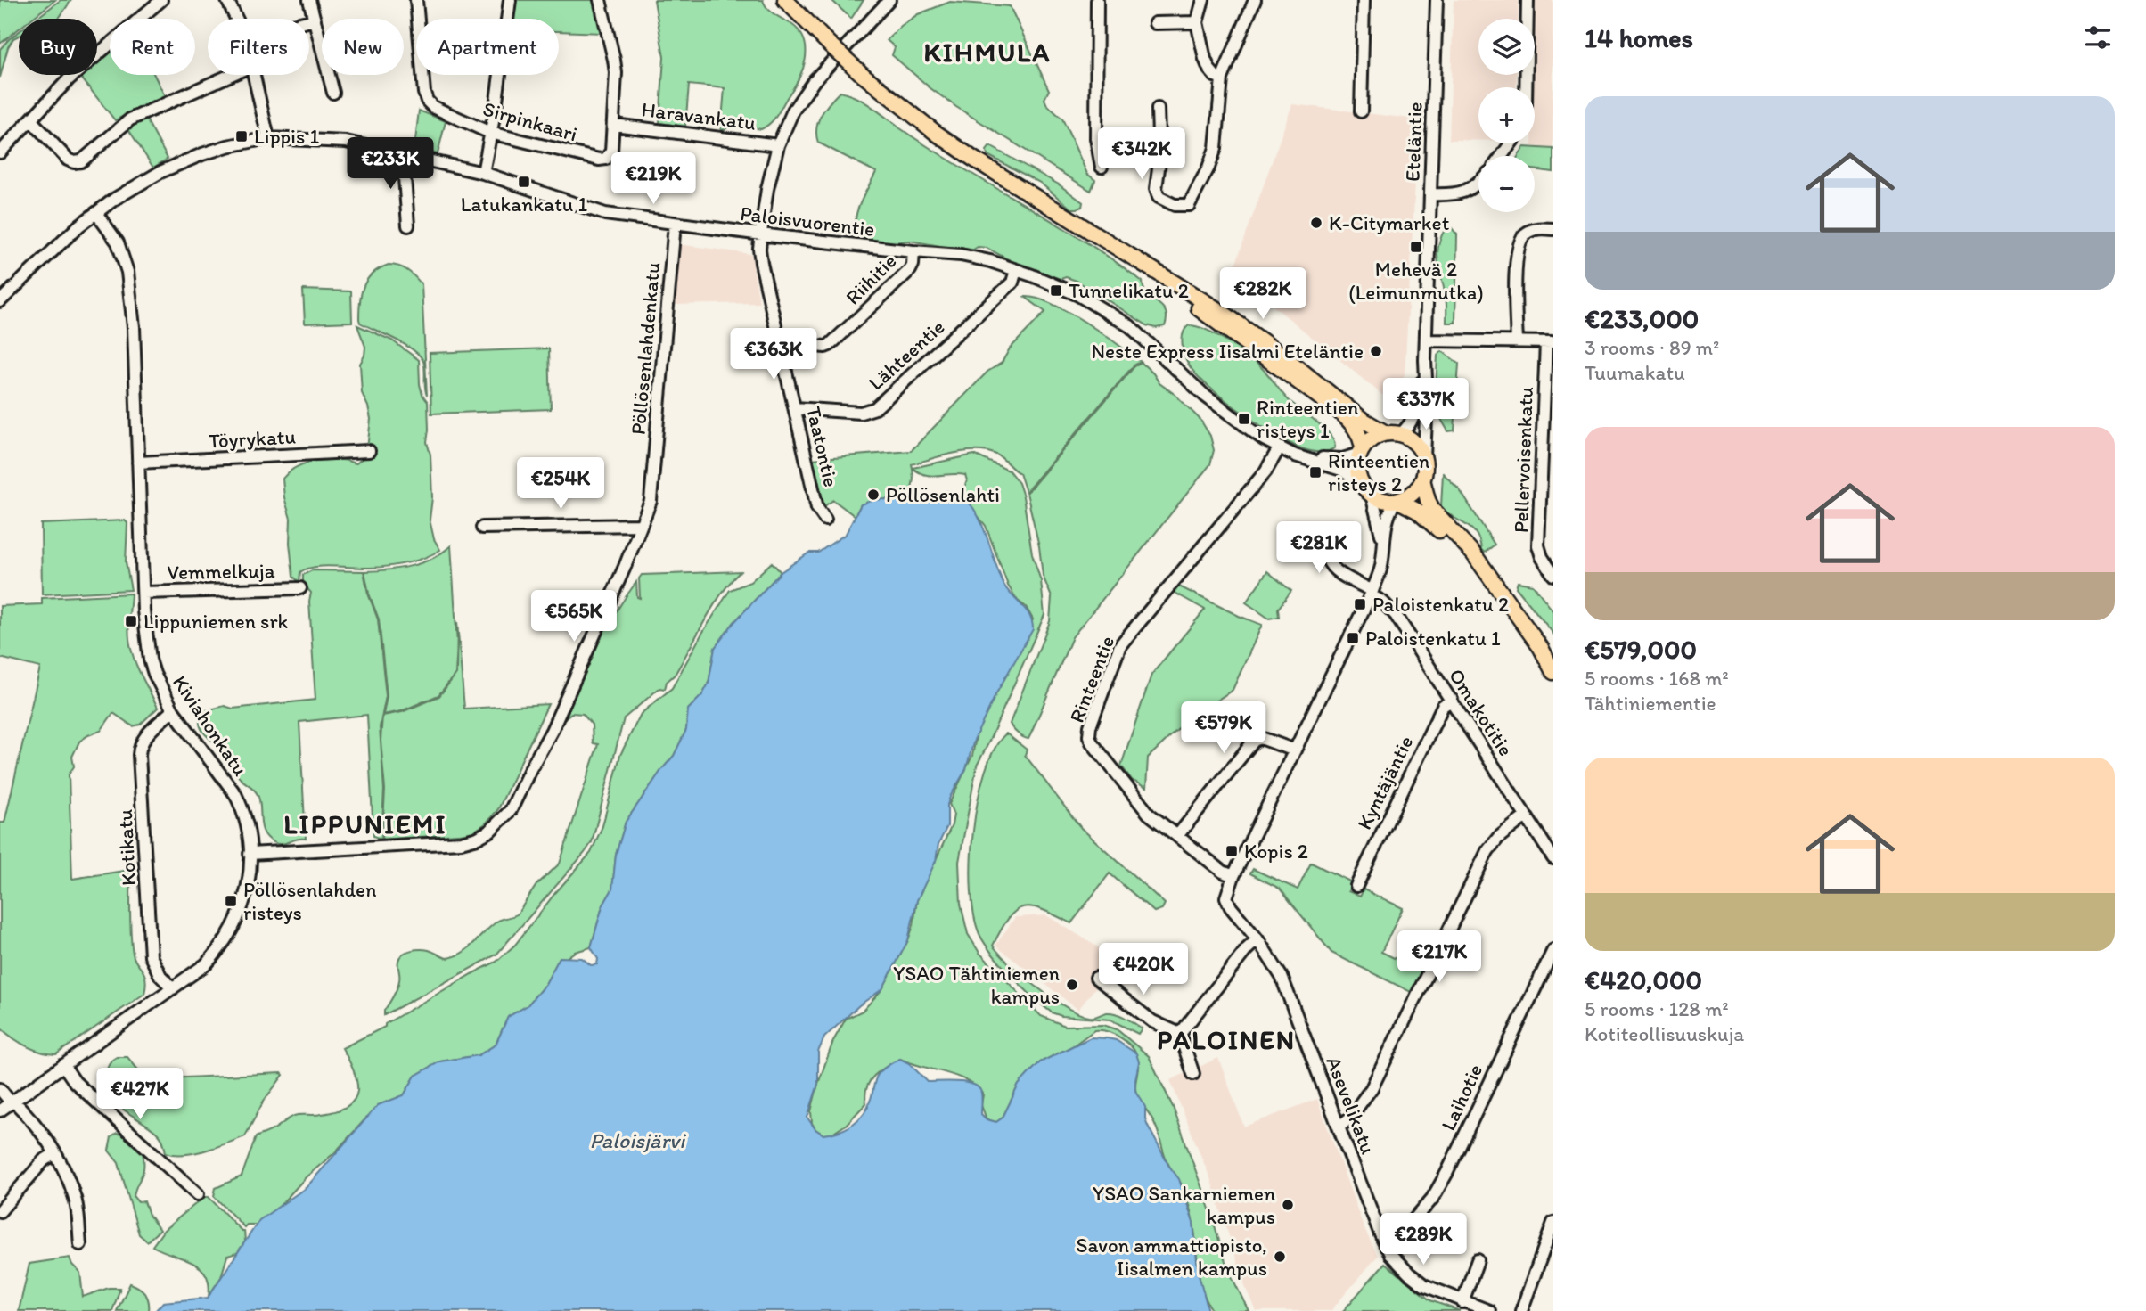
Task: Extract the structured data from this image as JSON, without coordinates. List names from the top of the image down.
{
  "streets": {
    "street": [
      "Haravankatu",
      "Sirpinkaari",
      "Eteläntie",
      "Paloisvuorentie",
      "Riihitie",
      "Pöllösenlahdenkatu",
      "Lähteentie",
      "Töyrykatu",
      "Taatontie",
      "Pellervoisenkatu",
      "Vemmelkuja",
      "Rinteentie",
      "Omakotitie",
      "Kiviahonkatu",
      "Kyntäjäntie",
      "Kotikatu",
      "Laihotie",
      "Asevelikatu"
    ]
  },
  "crossings": [
    ["Haravankatu", "Sirpinkaari"],
    ["Haravankatu", "Taatontie"],
    ["Eteläntie", "Paloisvuorentie"],
    ["Paloisvuorentie", "Riihitie"],
    ["Paloisvuorentie", "Pöllösenlahdenkatu"],
    ["Paloisvuorentie", "Lähteentie"],
    ["Paloisvuorentie", "Taatontie"],
    ["Paloisvuorentie", "Rinteentie"],
    ["Paloisvuorentie", "Kiviahonkatu"],
    ["Riihitie", "Taatontie"],
    ["Pöllösenlahdenkatu", "Kiviahonkatu"],
    ["Lähteentie", "Taatontie"],
    ["Töyrykatu", "Kiviahonkatu"],
    ["Vemmelkuja", "Kiviahonkatu"],
    ["Rinteentie", "Asevelikatu"],
    ["Omakotitie", "Kyntäjäntie"],
    ["Kiviahonkatu", "Kotikatu"],
    ["Laihotie", "Asevelikatu"]
  ],
  "districts": ["KIHMULA", "LIPPUNIEMI", "PALOINEN"],
  "water": ["Paloisjärvi"],
  "places": {
    "transit": [
      "Lippis 1",
      "Latukankatu 1",
      "Mehevä 2 (Leimunmutka)",
      "Tunnelikatu 2",
      "Rinteentien risteys 1",
      "Rinteentien risteys 2",
      "Paloistenkatu 2",
      "Lippuniemen srk",
      "Paloistenkatu 1",
      "Kopis 2",
      "Pöllösenlahden risteys"
    ],
    "other": [
      "K-Citymarket",
      "Neste Express Iisalmi Eteläntie",
      "Pöllösenlahti",
      "YSAO Tähtiniemen kampus",
      "YSAO Sankarniemen kampus",
      "Savon ammattiopisto, Iisalmen kampus"
    ]
  },
  "page": {
    "heading": "14 homes",
    "map_buttons": ["+", "−"],
    "chip": [
      "Buy",
      "Rent",
      "Filters",
      "New",
      "Apartment"
    ],
    "list": [
      {
        "name": "€233,000",
        "note": "3 rooms · 89 m² · Tuumakatu"
      },
      {
        "name": "€579,000",
        "note": "5 rooms · 168 m² · Tähtiniementie"
      },
      {
        "name": "€420,000",
        "note": "5 rooms · 128 m² · Kotiteollisuuskuja"
      }
    ],
    "price": [
      "€342K",
      "€233K",
      "€219K",
      "€282K",
      "€363K",
      "€337K",
      "€254K",
      "€281K",
      "€565K",
      "€579K",
      "€217K",
      "€420K",
      "€427K",
      "€289K"
    ]
  }
}
